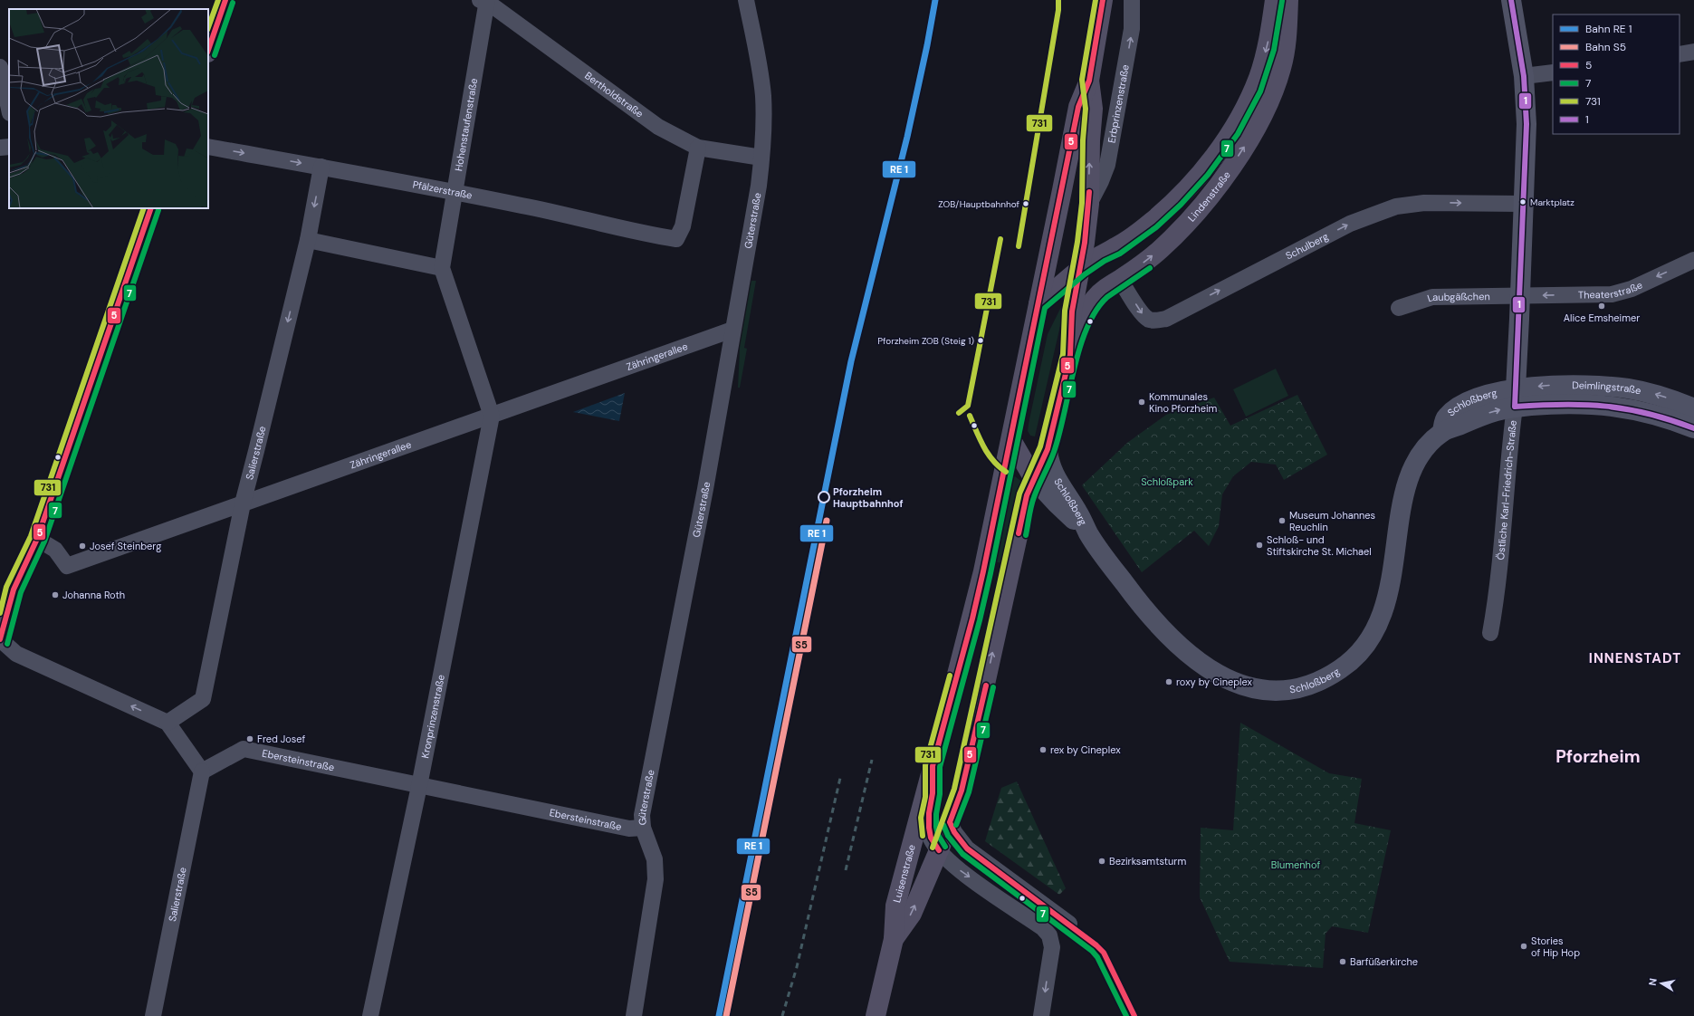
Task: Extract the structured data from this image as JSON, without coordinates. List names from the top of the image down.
{
  "streets": {
    "main road": [
      "Lindenstraße",
      "Deimlingstraße",
      "Schloßberg",
      "Östliche Karl-Friedrich-Straße",
      "Luisenstraße"
    ],
    "street": [
      "Bertholdstraße",
      "Erbprinzenstraße",
      "Hohenstaufenstraße",
      "Pfälzerstraße",
      "Güterstraße",
      "Schulberg",
      "Theaterstraße",
      "Laubgäßchen",
      "Zähringerallee",
      "Salierstraße",
      "Kronprinzenstraße",
      "Ebersteinstraße"
    ]
  },
  "crossings": [
    ["Bertholdstraße", "Hohenstaufenstraße"],
    ["Bertholdstraße", "Pfälzerstraße"],
    ["Bertholdstraße", "Güterstraße"],
    ["Hohenstaufenstraße", "Pfälzerstraße"],
    ["Hohenstaufenstraße", "Zähringerallee"],
    ["Hohenstaufenstraße", "Kronprinzenstraße"],
    ["Pfälzerstraße", "Salierstraße"],
    ["Lindenstraße", "Schulberg"],
    ["Lindenstraße", "Luisenstraße"],
    ["Güterstraße", "Zähringerallee"],
    ["Güterstraße", "Ebersteinstraße"],
    ["Schulberg", "Östliche Karl-Friedrich-Straße"],
    ["Theaterstraße", "Laubgäßchen"],
    ["Theaterstraße", "Östliche Karl-Friedrich-Straße"],
    ["Laubgäßchen", "Östliche Karl-Friedrich-Straße"],
    ["Zähringerallee", "Salierstraße"],
    ["Zähringerallee", "Kronprinzenstraße"],
    ["Deimlingstraße", "Schloßberg"],
    ["Deimlingstraße", "Östliche Karl-Friedrich-Straße"],
    ["Schloßberg", "Östliche Karl-Friedrich-Straße"],
    ["Schloßberg", "Luisenstraße"],
    ["Salierstraße", "Ebersteinstraße"],
    ["Kronprinzenstraße", "Ebersteinstraße"]
  ],
  "one_way": [
    "Erbprinzenstraße",
    "Schulberg",
    "Theaterstraße",
    "Salierstraße"
  ],
  "districts": ["INNENSTADT", "Pforzheim"],
  "parks": ["Schloßpark", "Blumenhof"],
  "places": [
    "Marktplatz",
    "ZOB/Hauptbahnhof",
    "Alice Emsheimer",
    "Pforzheim ZOB (Steig 1)",
    "Kommunales Kino Pforzheim",
    "Pforzheim Hauptbahnhof",
    "Museum Johannes Reuchlin",
    "Schloß- und Stiftskirche St. Michael",
    "Josef Steinberg",
    "Johanna Roth",
    "roxy by Cineplex",
    "Fred Josef",
    "rex by Cineplex",
    "Bezirksamtsturm",
    "Stories of Hip Hop",
    "Barfüßerkirche"
  ],
  "lines": [
    "transit line 5",
    "transit line 731",
    "transit line 1",
    "transit line 7",
    "rail line S5"
  ],
  "legend": [
    "Bahn RE 1",
    "Bahn S5",
    "5",
    "7",
    "731",
    "1"
  ],
  "north": "left"
}
